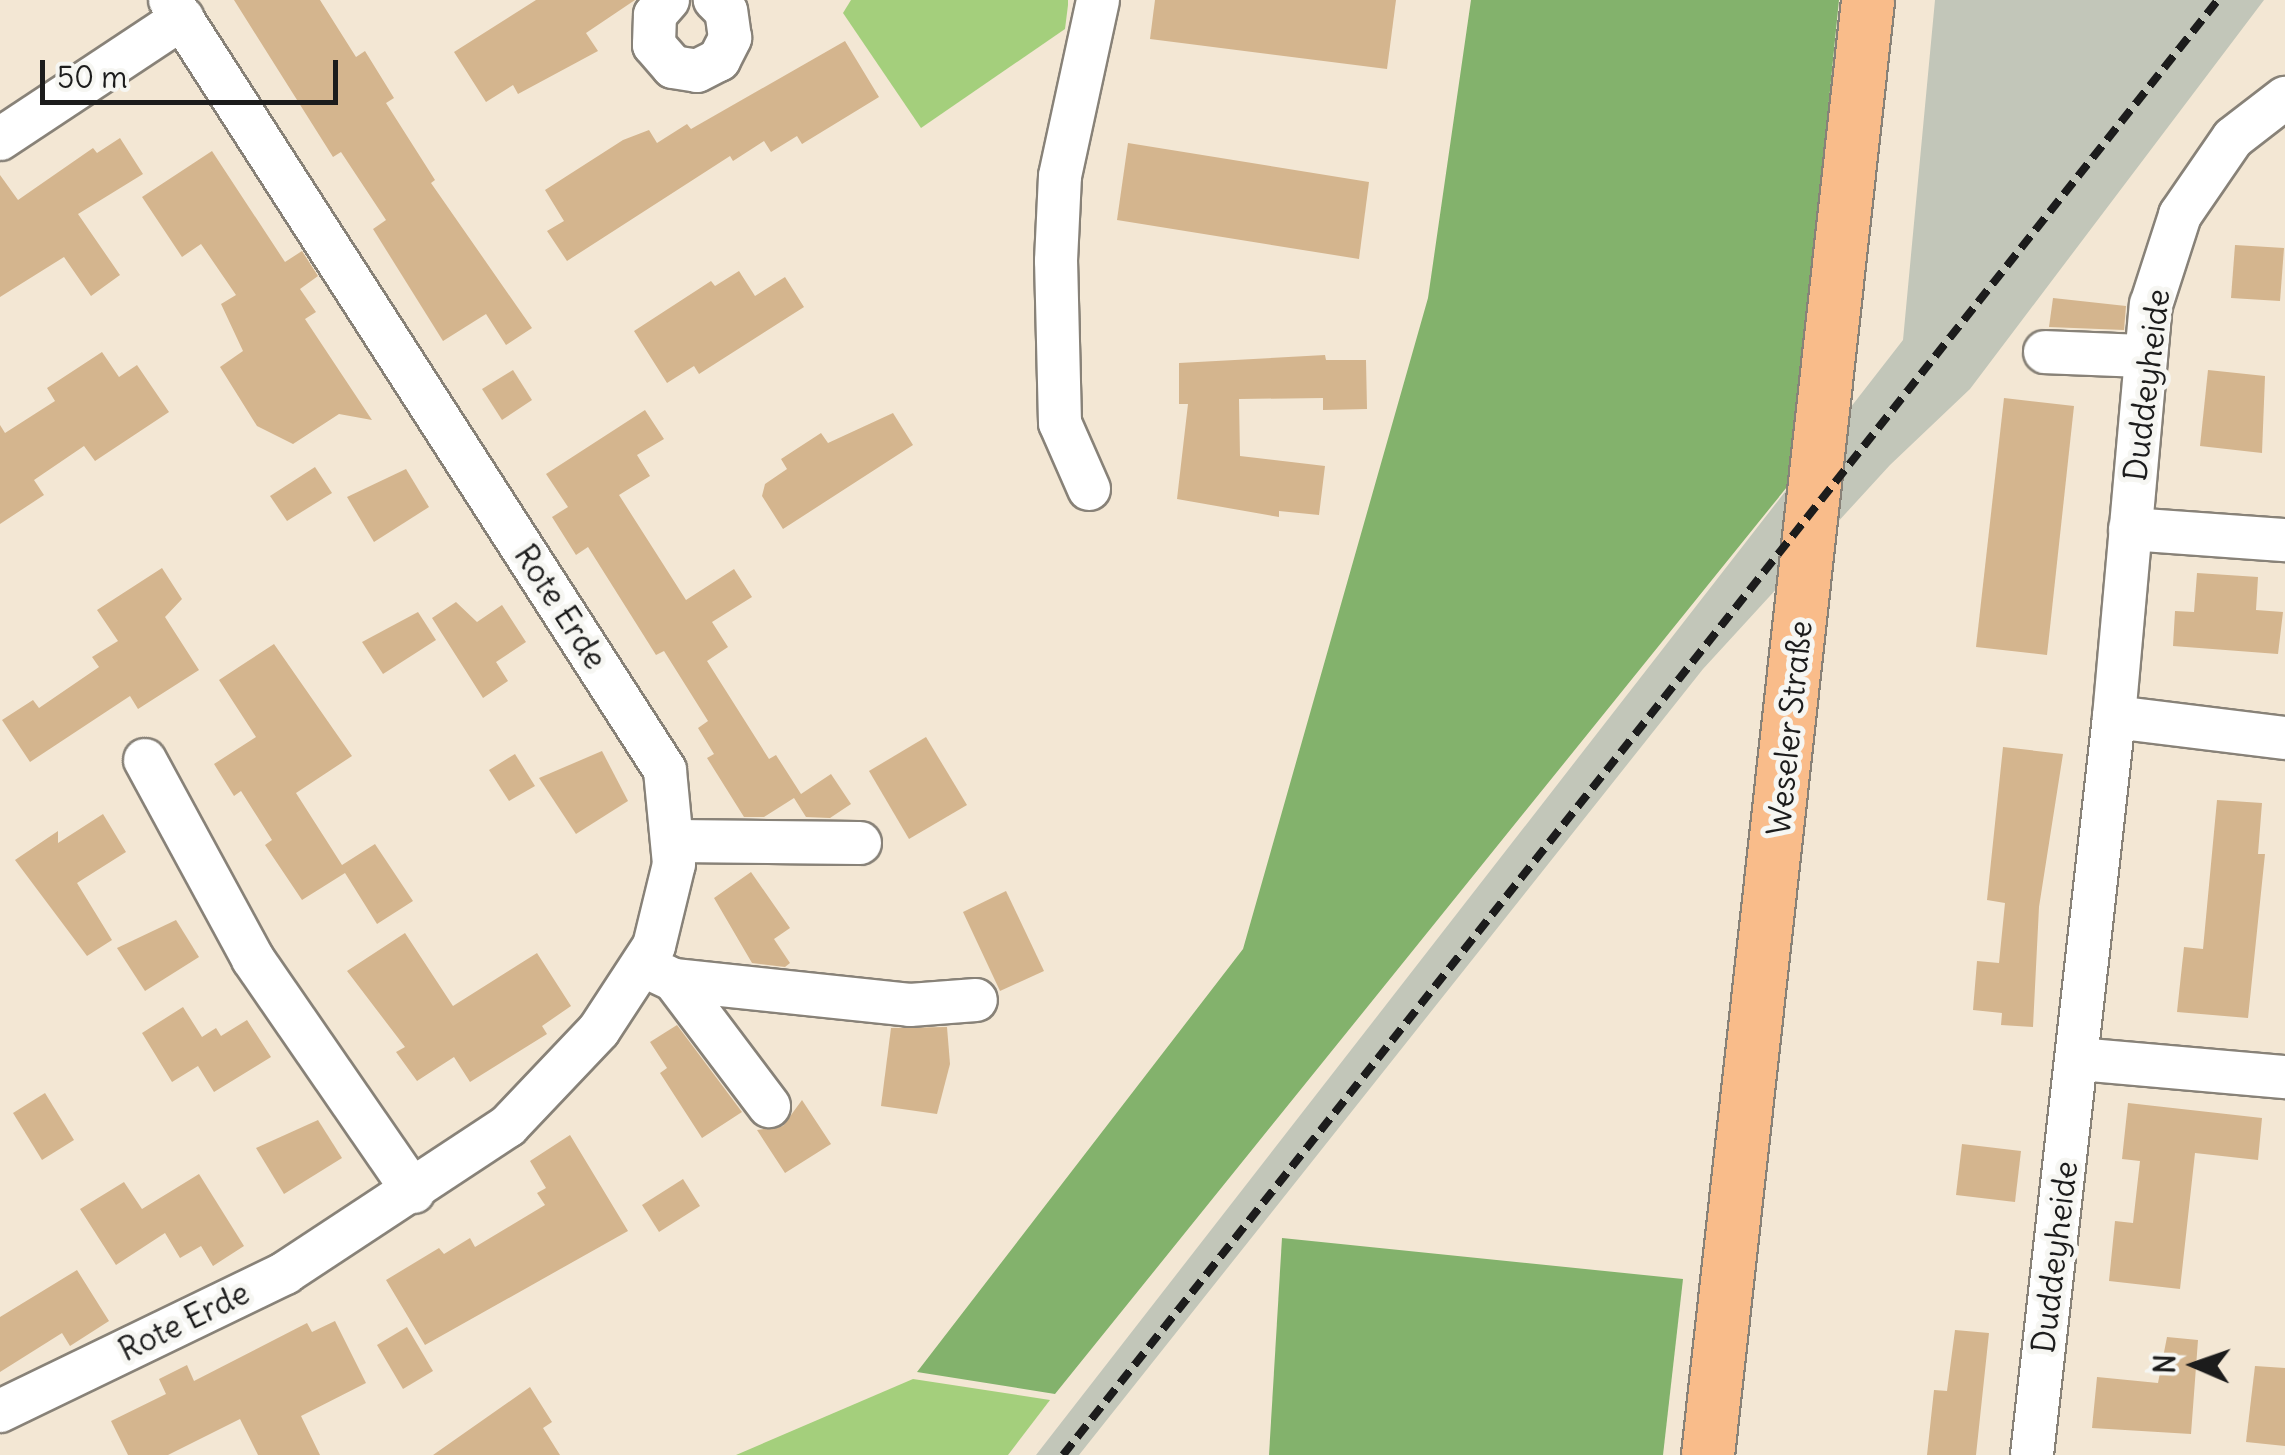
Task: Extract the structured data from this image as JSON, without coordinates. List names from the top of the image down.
{
  "streets": {
    "main road": ["Weseler Straße"],
    "street": ["Duddeyheide", "Rote Erde"]
  },
  "scale_bar": "50 m",
  "north": "left"
}
